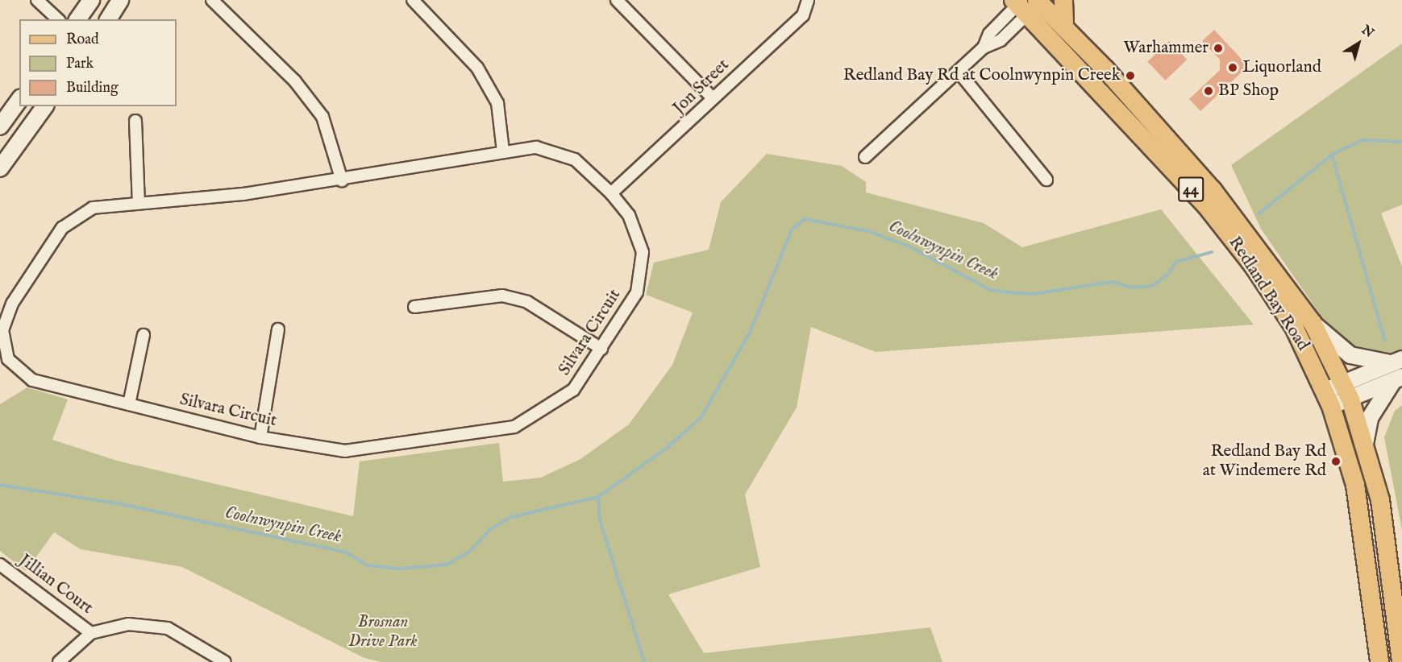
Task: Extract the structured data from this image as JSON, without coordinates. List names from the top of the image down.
{
  "streets": {
    "main road": ["44", "Redland Bay Road"],
    "street": ["Jon Street", "Silvara Circuit", "Jillian Court"]
  },
  "crossings": [
    ["Jon Street", "Silvara Circuit"]
  ],
  "water": ["Coolnwynpin Creek"],
  "parks": ["Brosnan Drive Park"],
  "places": [
    "Warhammer",
    "Liquorland",
    "Redland Bay Rd at Coolnwynpin Creek",
    "BP Shop",
    "Redland Bay Rd at Windemere Rd"
  ],
  "legend": ["Road", "Park", "Building"],
  "north": "top right"
}
